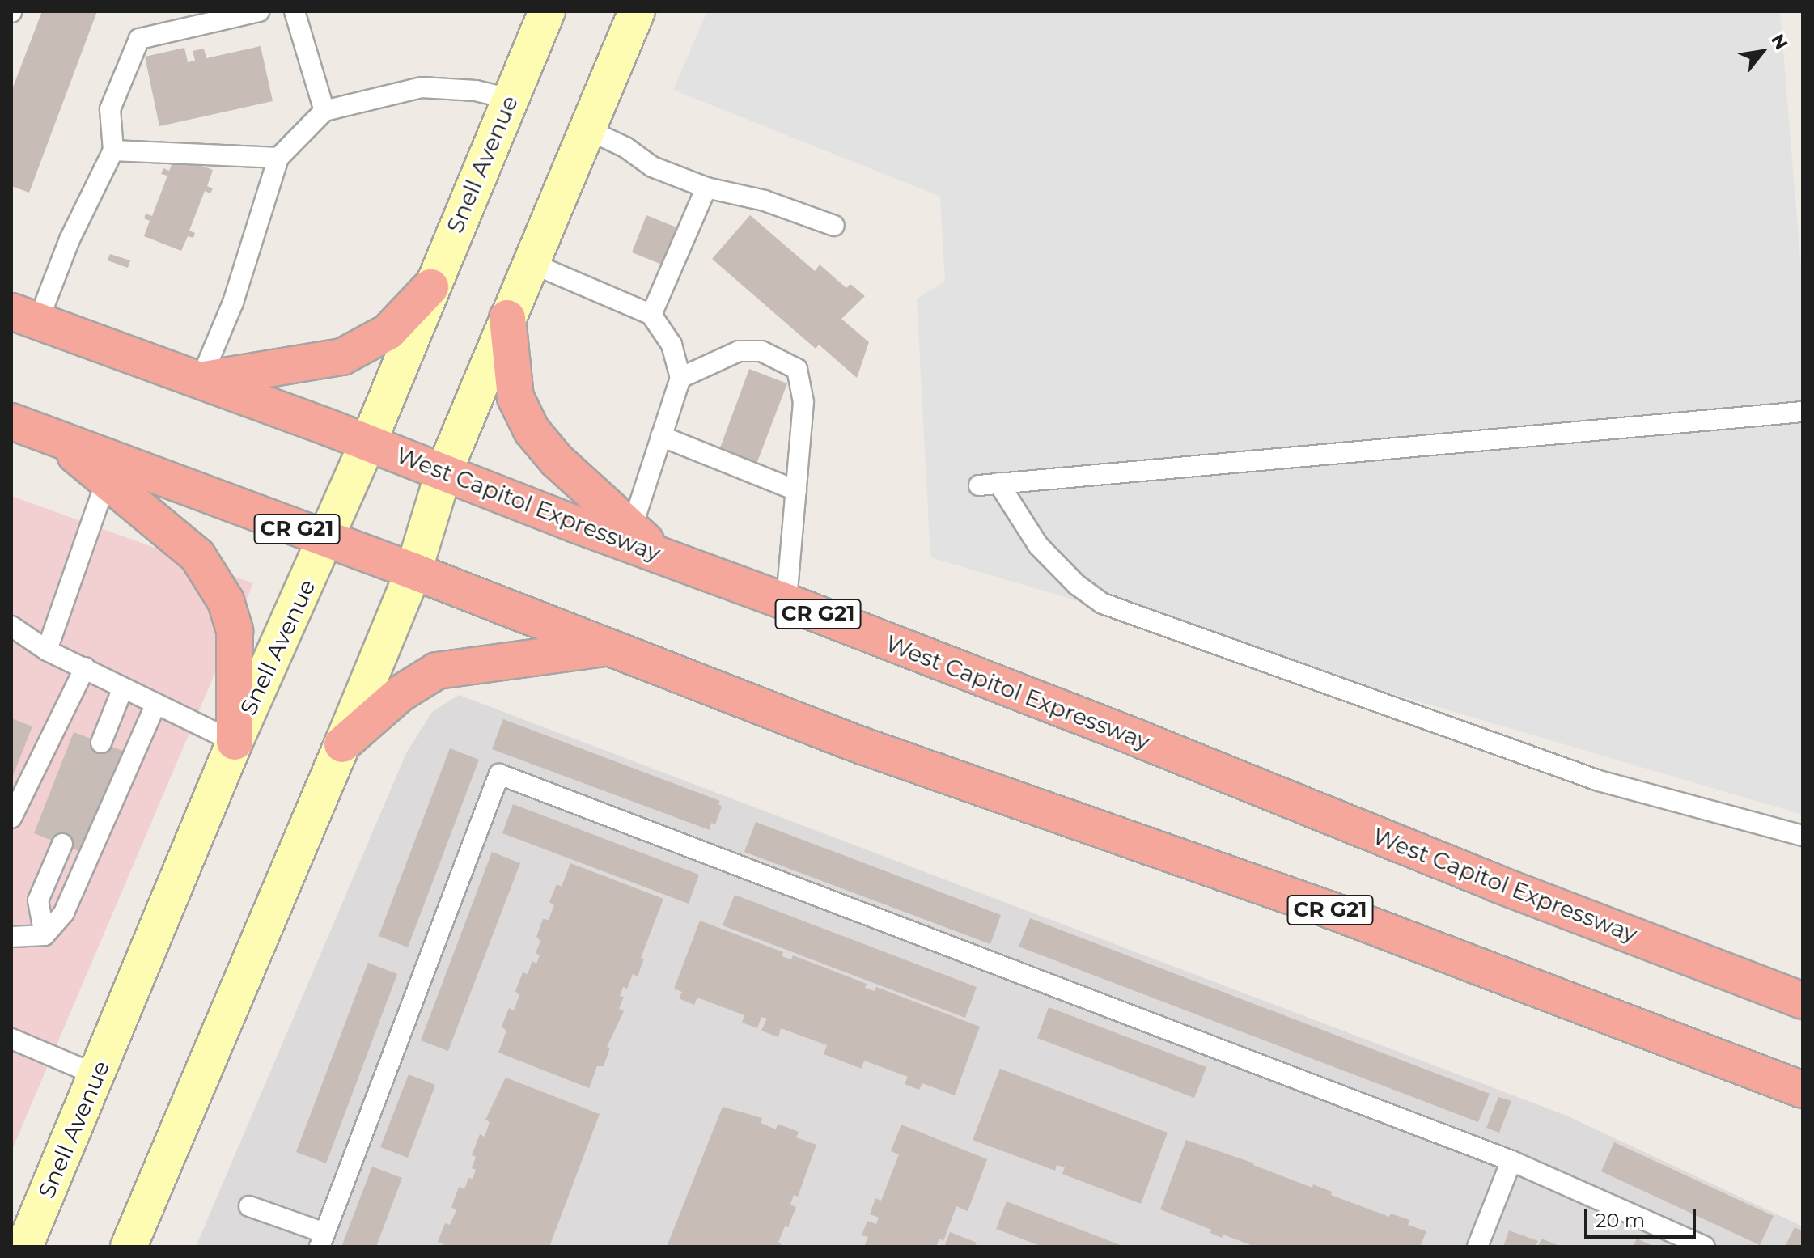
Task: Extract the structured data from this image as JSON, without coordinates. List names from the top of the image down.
{
  "streets": {
    "highway": ["West Capitol Expressway", "CR G21"],
    "main road": ["Snell Avenue"]
  },
  "crossings": [
    ["Snell Avenue", "West Capitol Expressway"],
    ["Snell Avenue", "CR G21"]
  ],
  "scale_bar": "20 m",
  "north": "top right"
}
